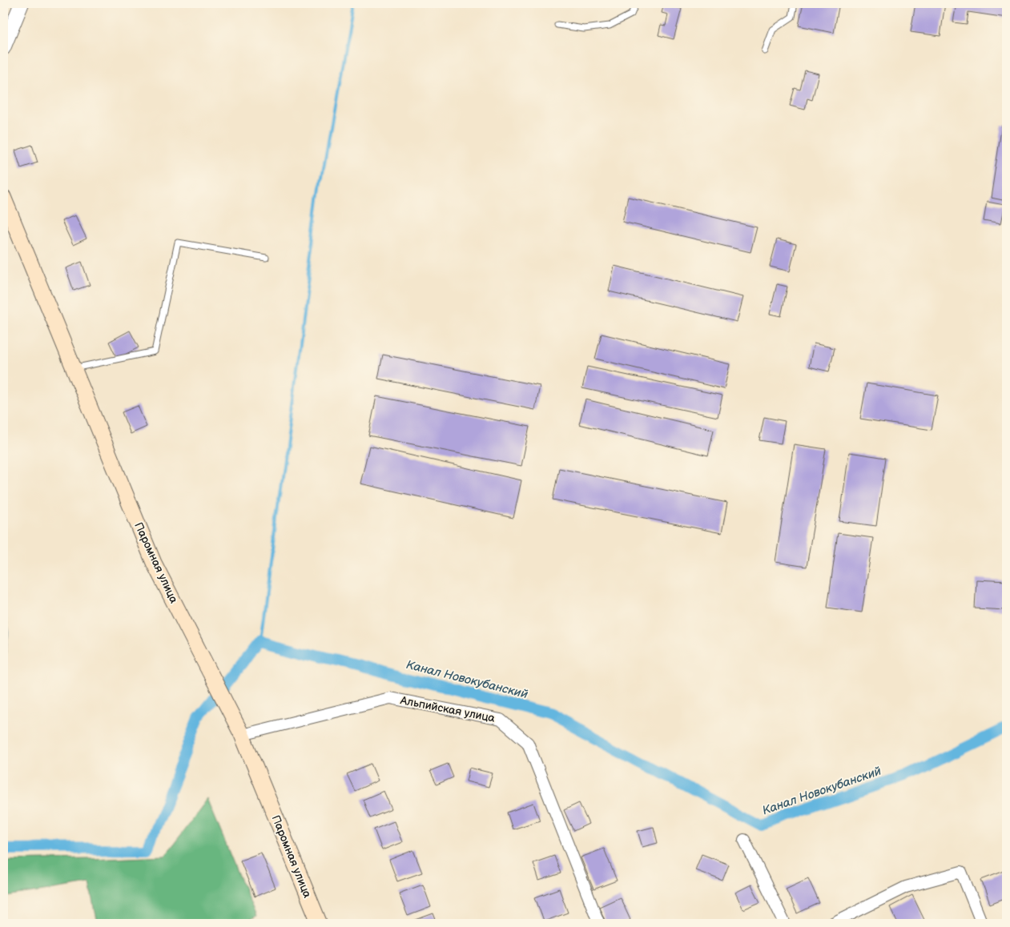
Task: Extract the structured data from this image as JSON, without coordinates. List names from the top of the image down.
{
  "streets": {
    "main road": ["Паромная улица"],
    "street": ["Альпийская улица"]
  },
  "crossings": [
    ["Паромная улица", "Альпийская улица"]
  ],
  "water": ["Канал Новокубанский"]
}
